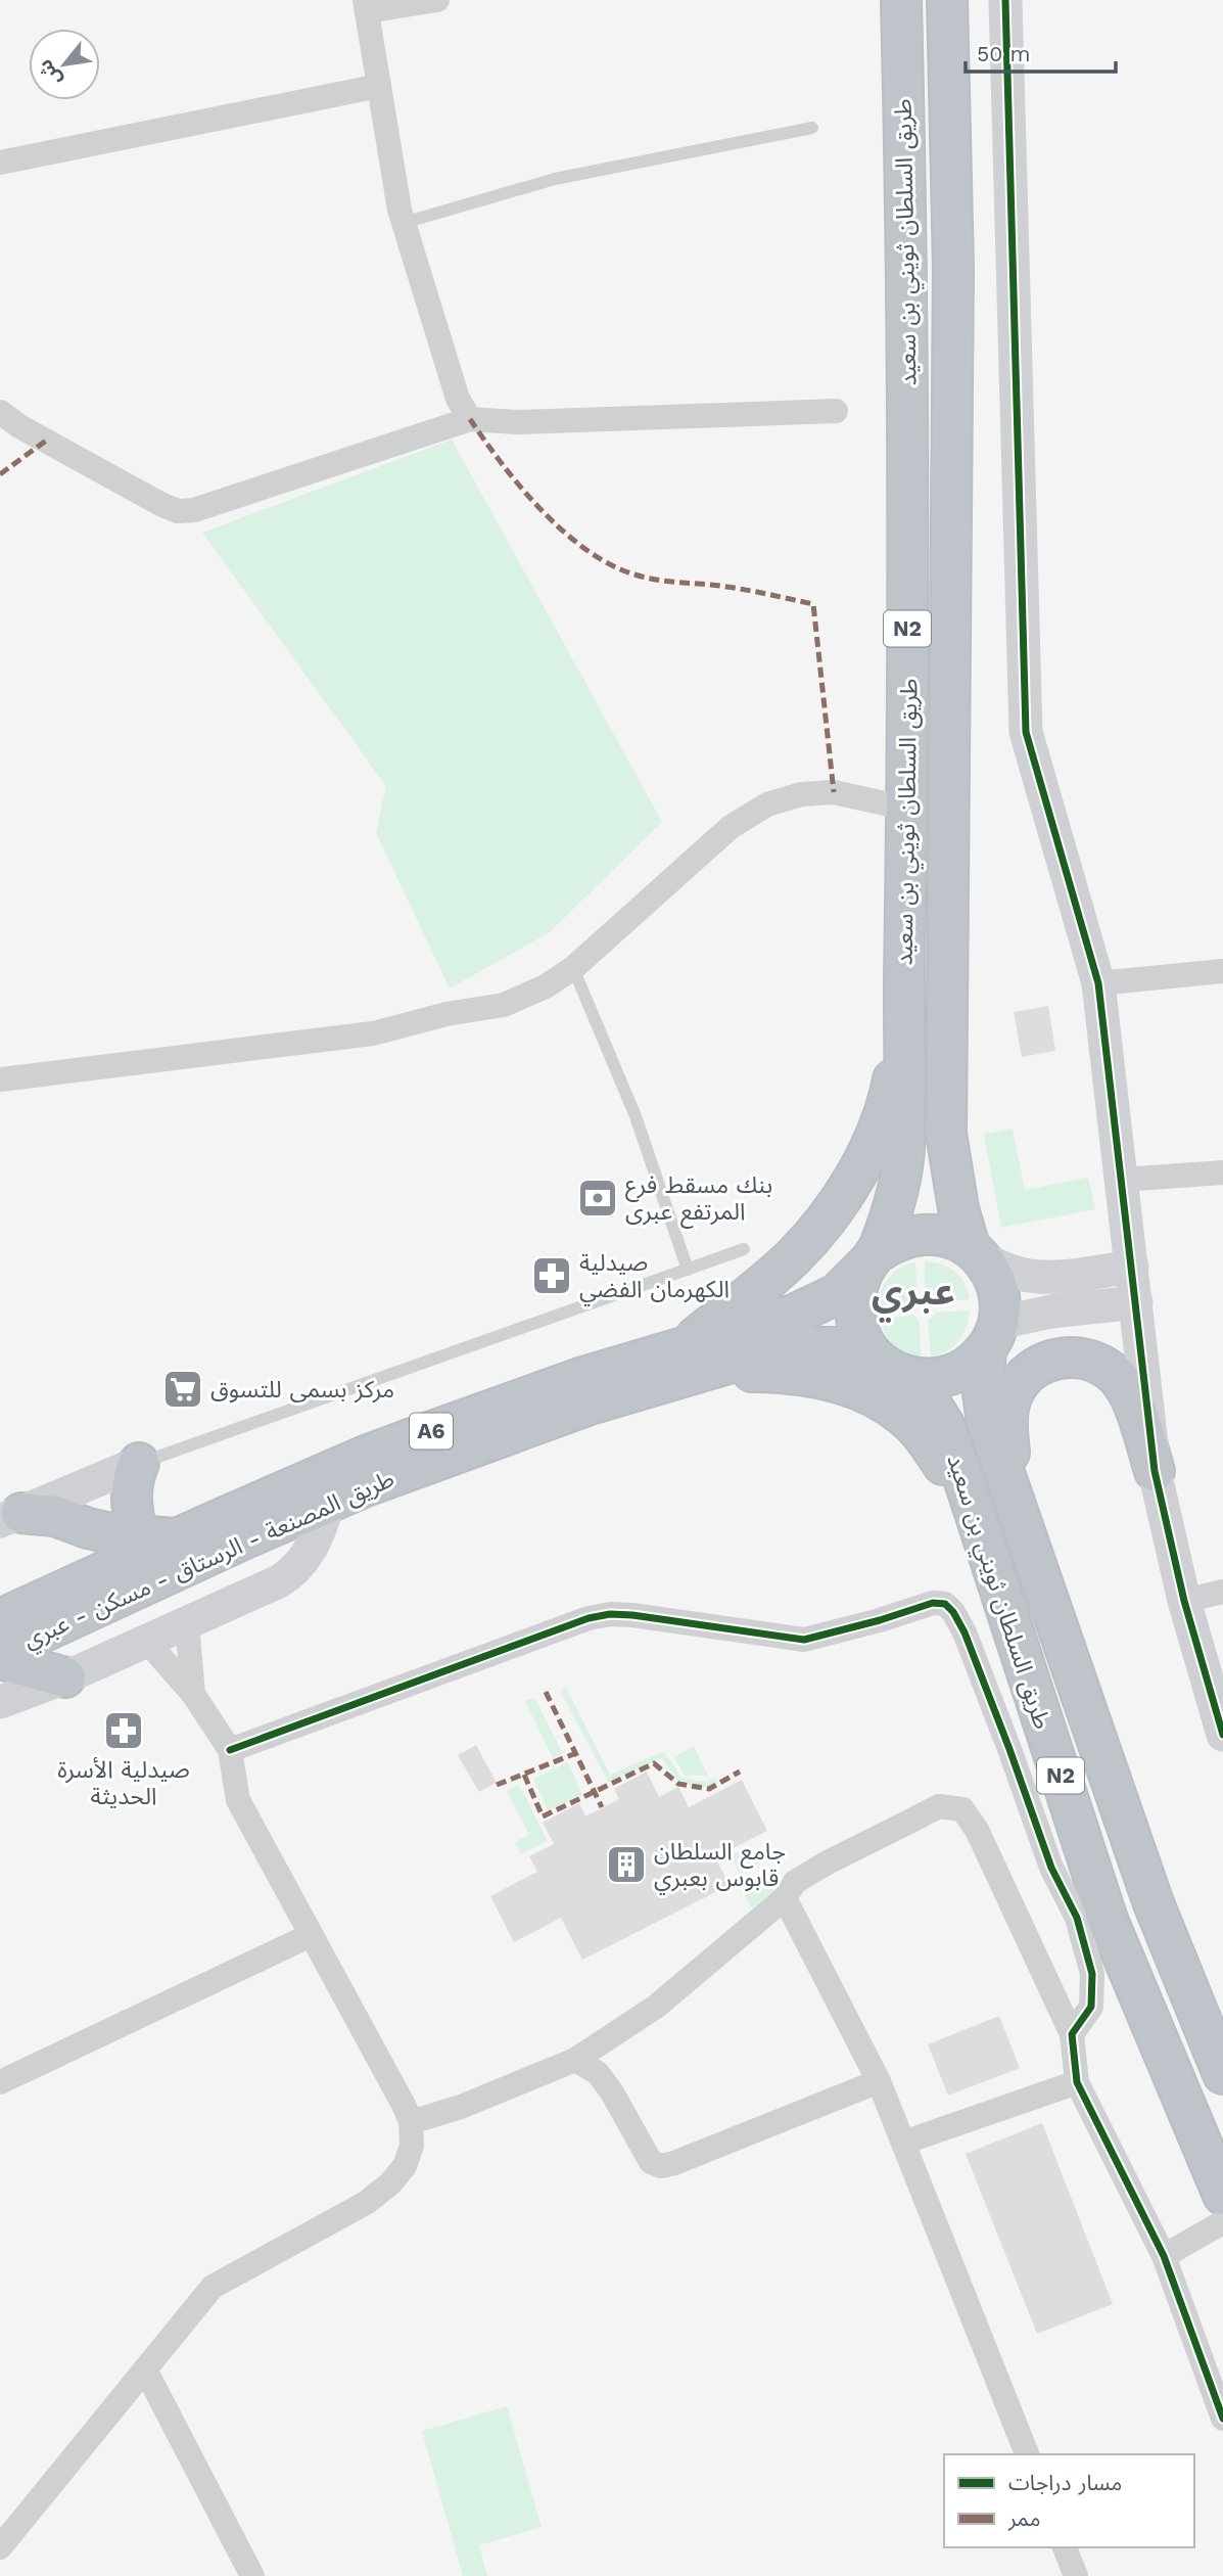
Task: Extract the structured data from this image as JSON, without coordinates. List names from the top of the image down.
{
  "streets": {
    "highway": [
      "طريق السلطان ثويني بن سعيد",
      "N2",
      "A6",
      "طريق المصنعة - الرستاق - مسكن - عبري"
    ]
  },
  "crossings": [
    ["طريق السلطان ثويني بن سعيد", "N2"],
    ["طريق السلطان ثويني بن سعيد", "طريق المصنعة - الرستاق - مسكن - عبري"],
    ["N2", "طريق المصنعة - الرستاق - مسكن - عبري"]
  ],
  "districts": ["عبري"],
  "places": {
    "bank": ["بنك مسقط فرع المرتفع عبرى"],
    "pharmacy": ["صيدلية الكهرمان الفضي", "صيدلية الأسرة الحديثة"],
    "supermarket": ["مركز بسمى للتسوق"],
    "building": ["جامع السلطان قابوس بعبري"]
  },
  "legend": ["مسار دراجات", "ممر"],
  "scale_bar": "50 m",
  "north": "bottom left"
}
